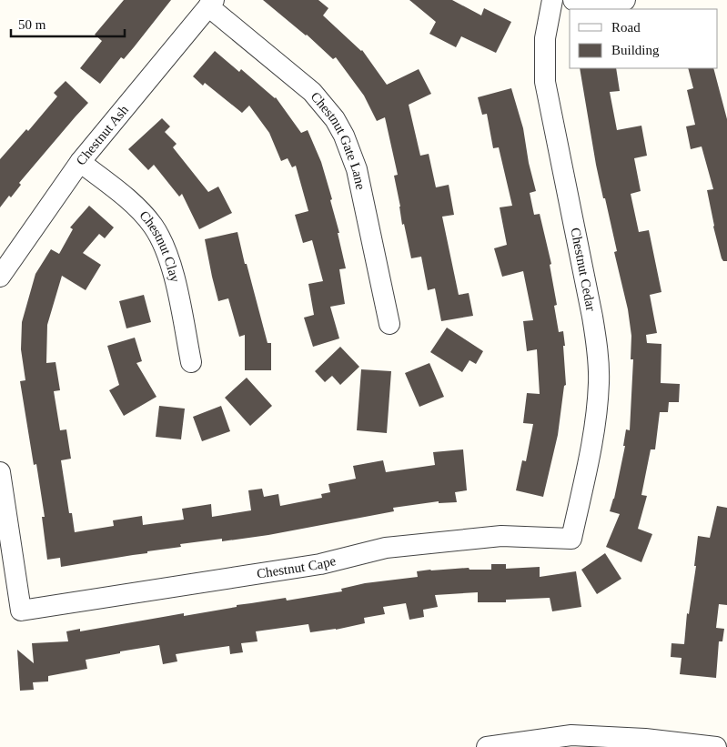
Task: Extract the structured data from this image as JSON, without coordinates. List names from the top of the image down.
{
  "streets": {
    "street": [
      "Chestnut Ash",
      "Chestnut Gate Lane",
      "Chestnut Clay",
      "Chestnut Cedar",
      "Chestnut Cape"
    ]
  },
  "crossings": [
    ["Chestnut Ash", "Chestnut Gate Lane"],
    ["Chestnut Ash", "Chestnut Clay"],
    ["Chestnut Cedar", "Chestnut Cape"]
  ],
  "legend": ["Road", "Building"],
  "scale_bar": "50 m"
}
